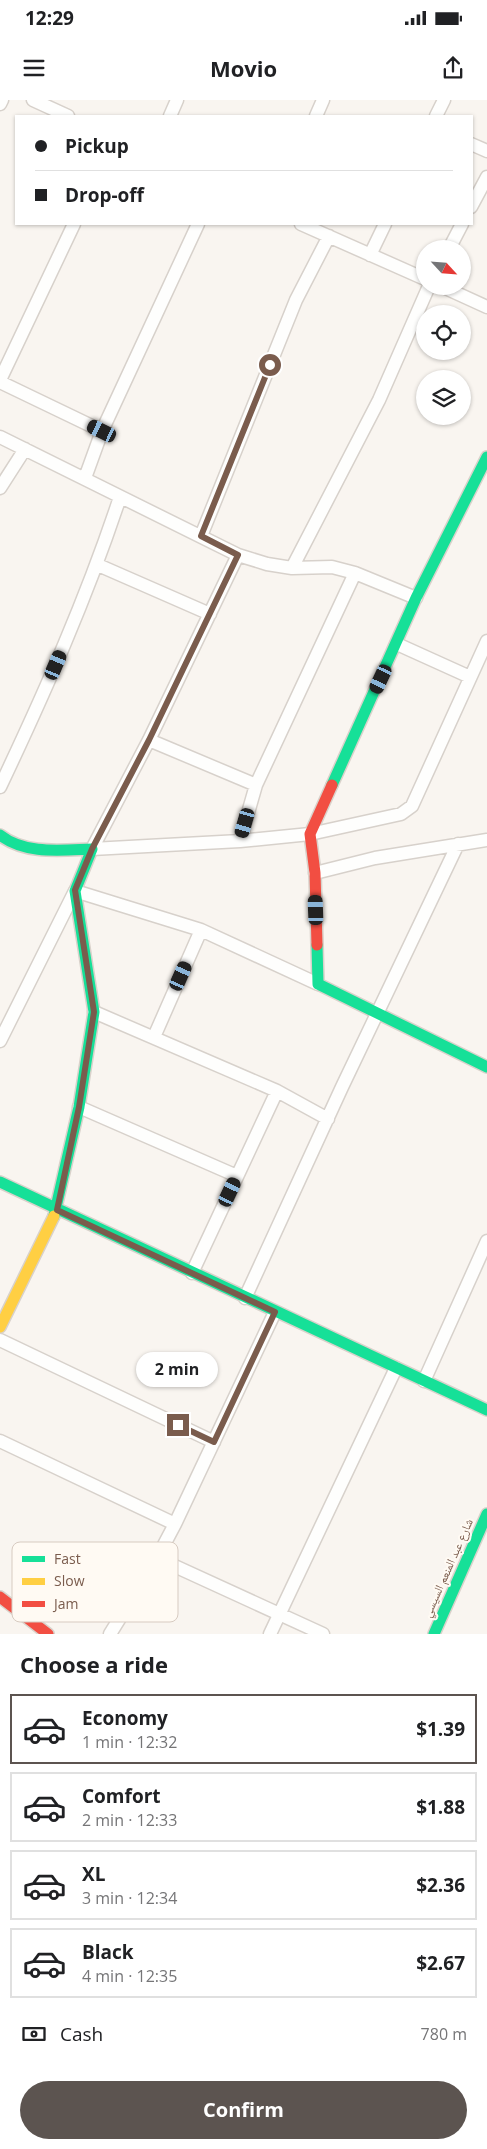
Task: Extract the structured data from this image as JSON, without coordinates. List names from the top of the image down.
{
  "streets": {
    "street": ["شارع عبد المنعم السيسي"]
  },
  "legend": ["Fast", "Slow", "Jam"],
  "north": "bottom right",
  "page": {
    "status": "12:29",
    "header": "Movio",
    "banner": ["Pickup", "Drop-off"],
    "bubble": "2 min",
    "heading": "Choose a ride",
    "list": [
      {
        "name": "Economy",
        "note": "1 min · 12:32",
        "value": "$1.39"
      },
      {
        "name": "Comfort",
        "note": "2 min · 12:33",
        "value": "$1.88"
      },
      {
        "name": "XL",
        "note": "3 min · 12:34",
        "value": "$2.36"
      },
      {
        "name": "Black",
        "note": "4 min · 12:35",
        "value": "$2.67"
      }
    ],
    "pay": ["Cash", "780 m"],
    "buttons": "Confirm"
  }
}
